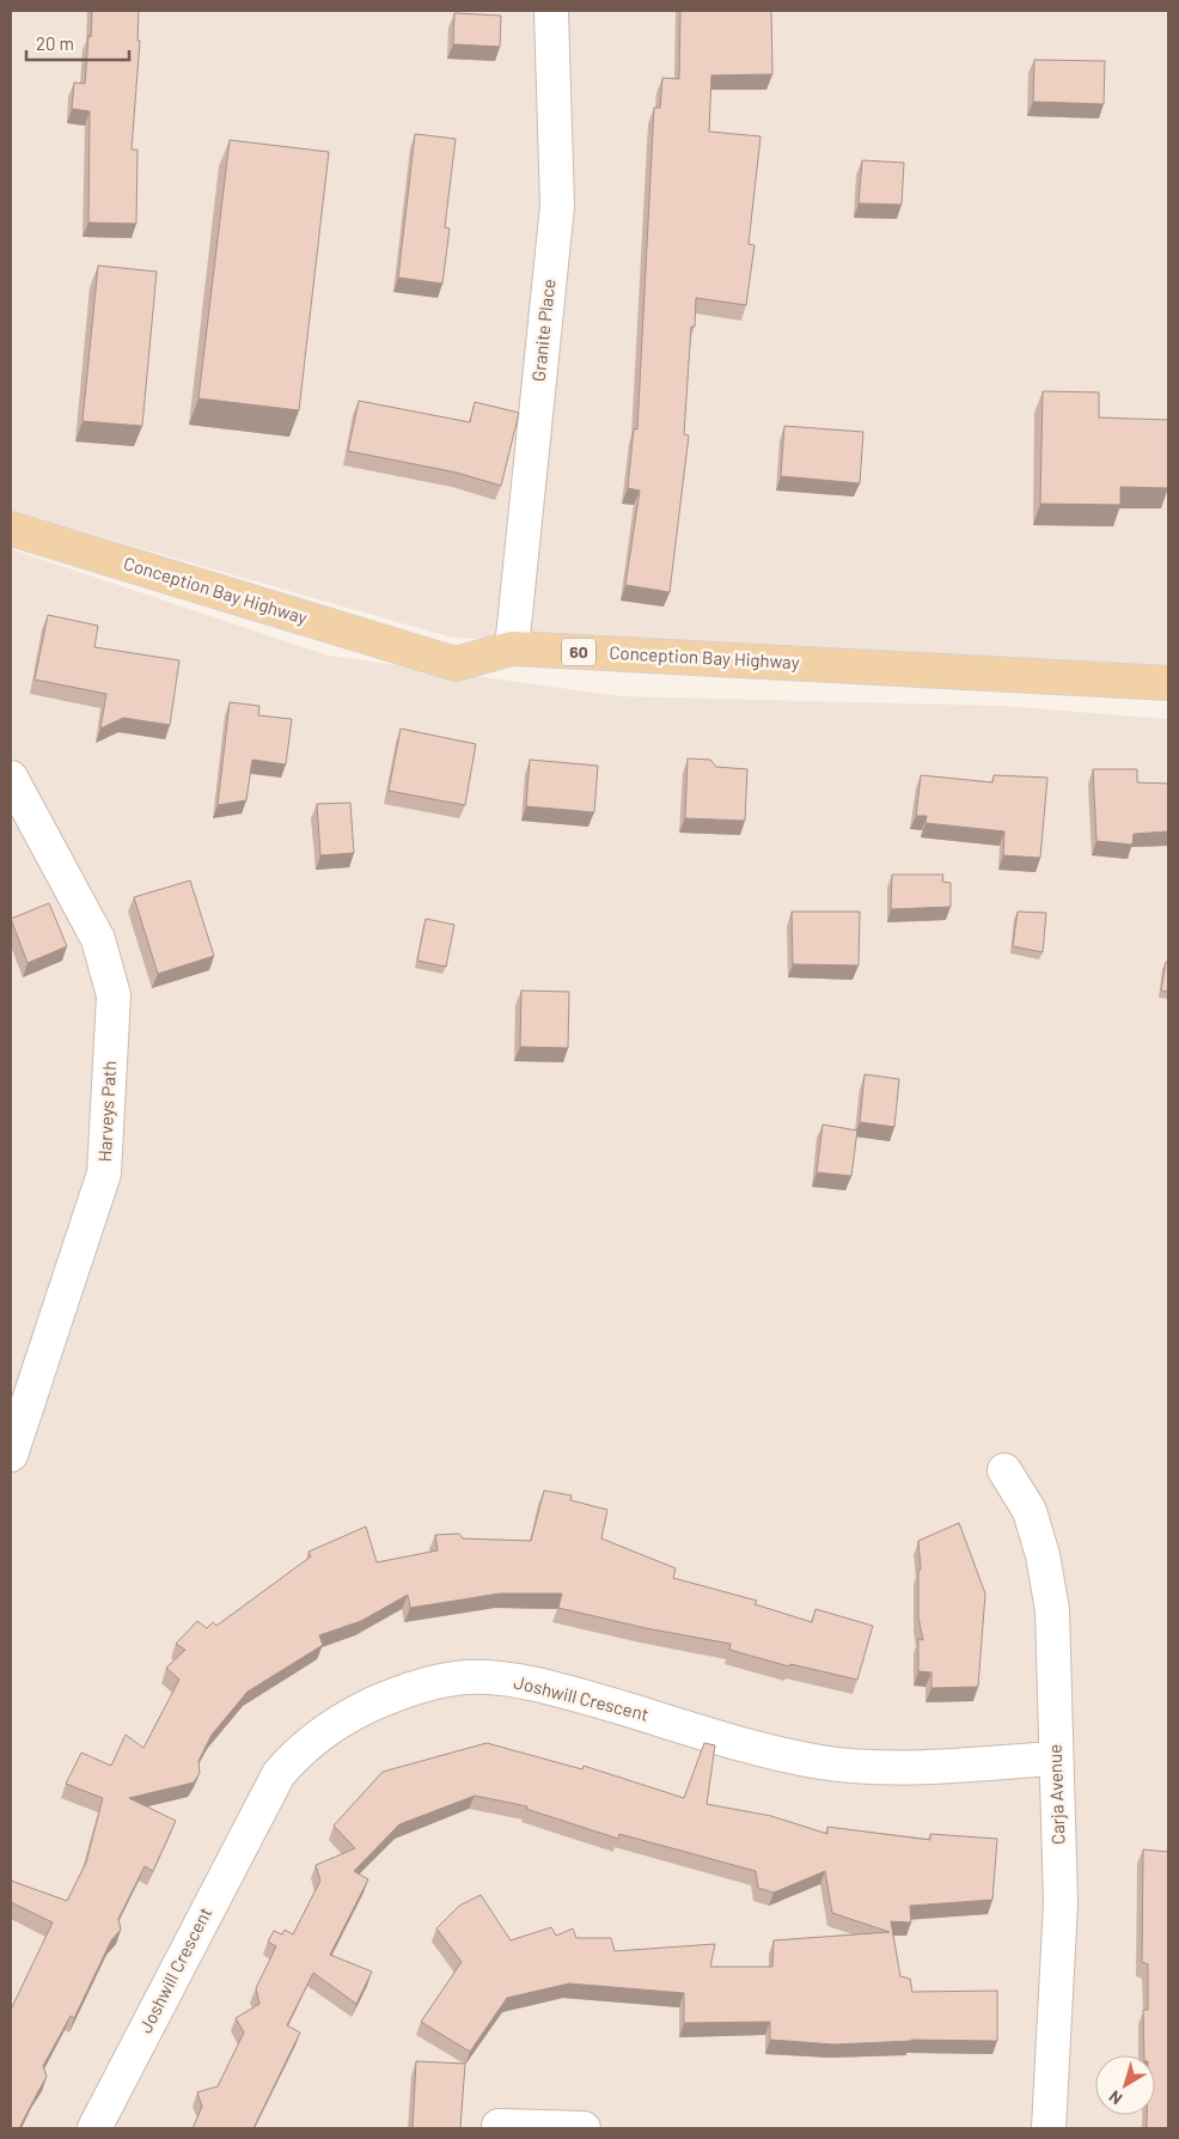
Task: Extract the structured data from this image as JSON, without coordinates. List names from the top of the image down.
{
  "streets": {
    "main road": ["Conception Bay Highway", "60"],
    "street": [
      "Granite Place",
      "Harveys Path",
      "Joshwill Crescent",
      "Carja Avenue"
    ]
  },
  "crossings": [
    ["Granite Place", "Conception Bay Highway"],
    ["Joshwill Crescent", "Carja Avenue"]
  ],
  "scale_bar": "20 m",
  "north": "bottom left"
}
